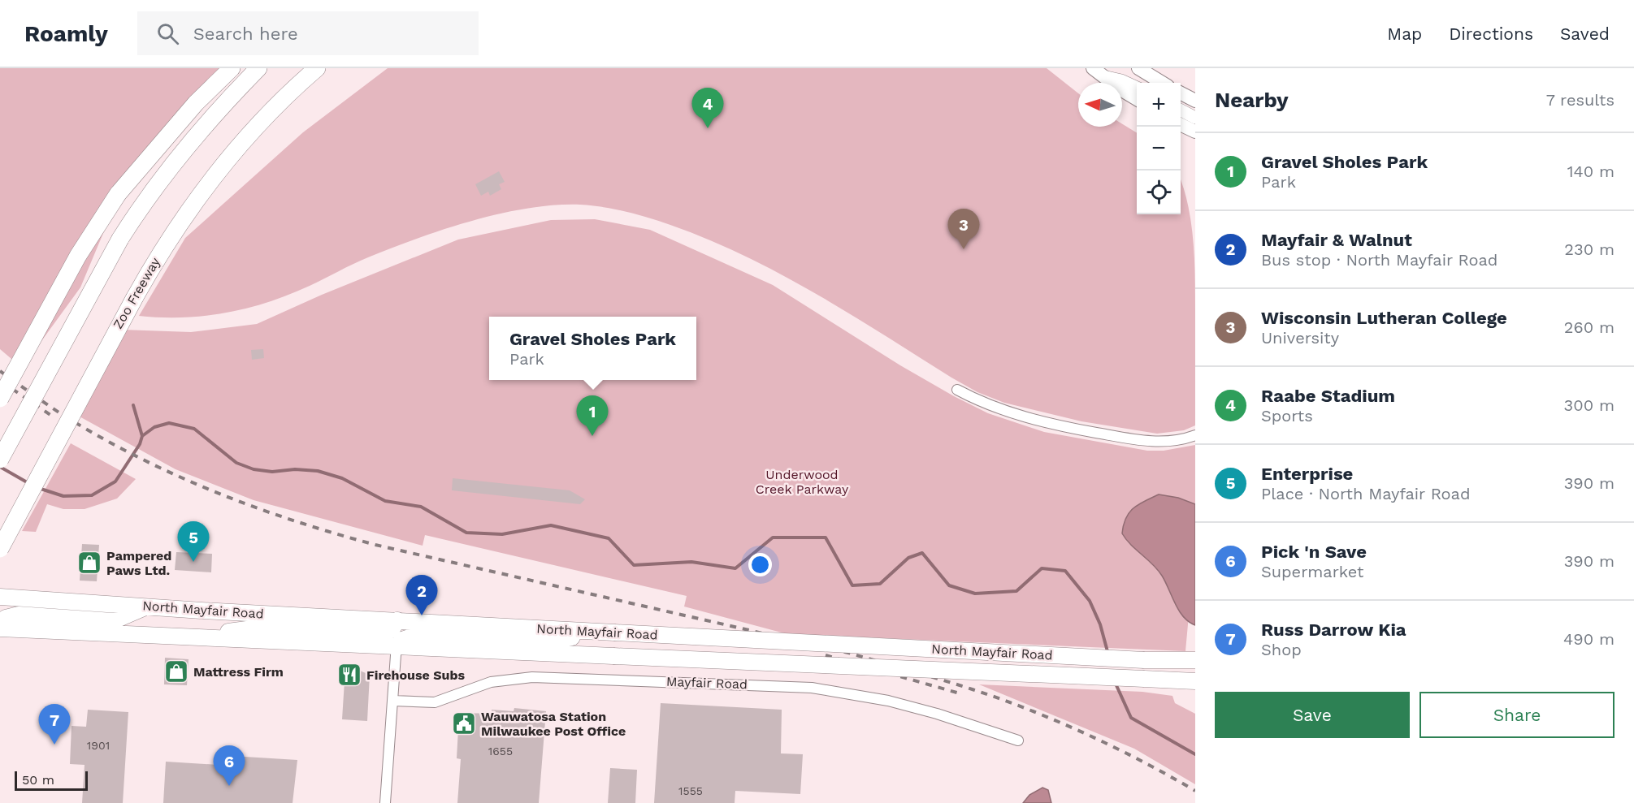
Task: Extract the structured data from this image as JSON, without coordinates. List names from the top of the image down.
{
  "streets": {
    "highway": ["Zoo Freeway"],
    "main road": ["North Mayfair Road"],
    "street": ["Mayfair Road"]
  },
  "parks": ["Underwood Creek Parkway"],
  "places": {
    "shop": ["Pampered Paws Ltd.", "Mattress Firm"],
    "restaurant": ["Firehouse Subs"],
    "public building": ["Wauwatosa Station Milwaukee Post Office"]
  },
  "house_numbers": ["1901", "1655", "1555"],
  "scale_bar": "50 m",
  "north": "left",
  "page": {
    "header": "Roamly",
    "search": "Search here",
    "nav": ["Map", "Directions", "Saved"],
    "heading": ["Nearby", "7 results"],
    "map_buttons": ["+", "−"],
    "pins": [
      "4",
      "3",
      "1",
      "5",
      "2",
      "7",
      "6"
    ],
    "list": [
      {
        "mark": "1",
        "name": "Gravel Sholes Park",
        "note": "Park",
        "value": "140 m"
      },
      {
        "mark": "2",
        "name": "Mayfair & Walnut",
        "note": "Bus stop · North Mayfair Road",
        "value": "230 m"
      },
      {
        "mark": "3",
        "name": "Wisconsin Lutheran College",
        "note": "University",
        "value": "260 m"
      },
      {
        "mark": "4",
        "name": "Raabe Stadium",
        "note": "Sports",
        "value": "300 m"
      },
      {
        "mark": "5",
        "name": "Enterprise",
        "note": "Place · North Mayfair Road",
        "value": "390 m"
      },
      {
        "mark": "6",
        "name": "Pick 'n Save",
        "note": "Supermarket",
        "value": "390 m"
      },
      {
        "mark": "7",
        "name": "Russ Darrow Kia",
        "note": "Shop",
        "value": "490 m"
      }
    ],
    "popup": ["Gravel Sholes Park", "Park"],
    "buttons": ["Save", "Share"],
    "scale": "50 m"
  }
}
